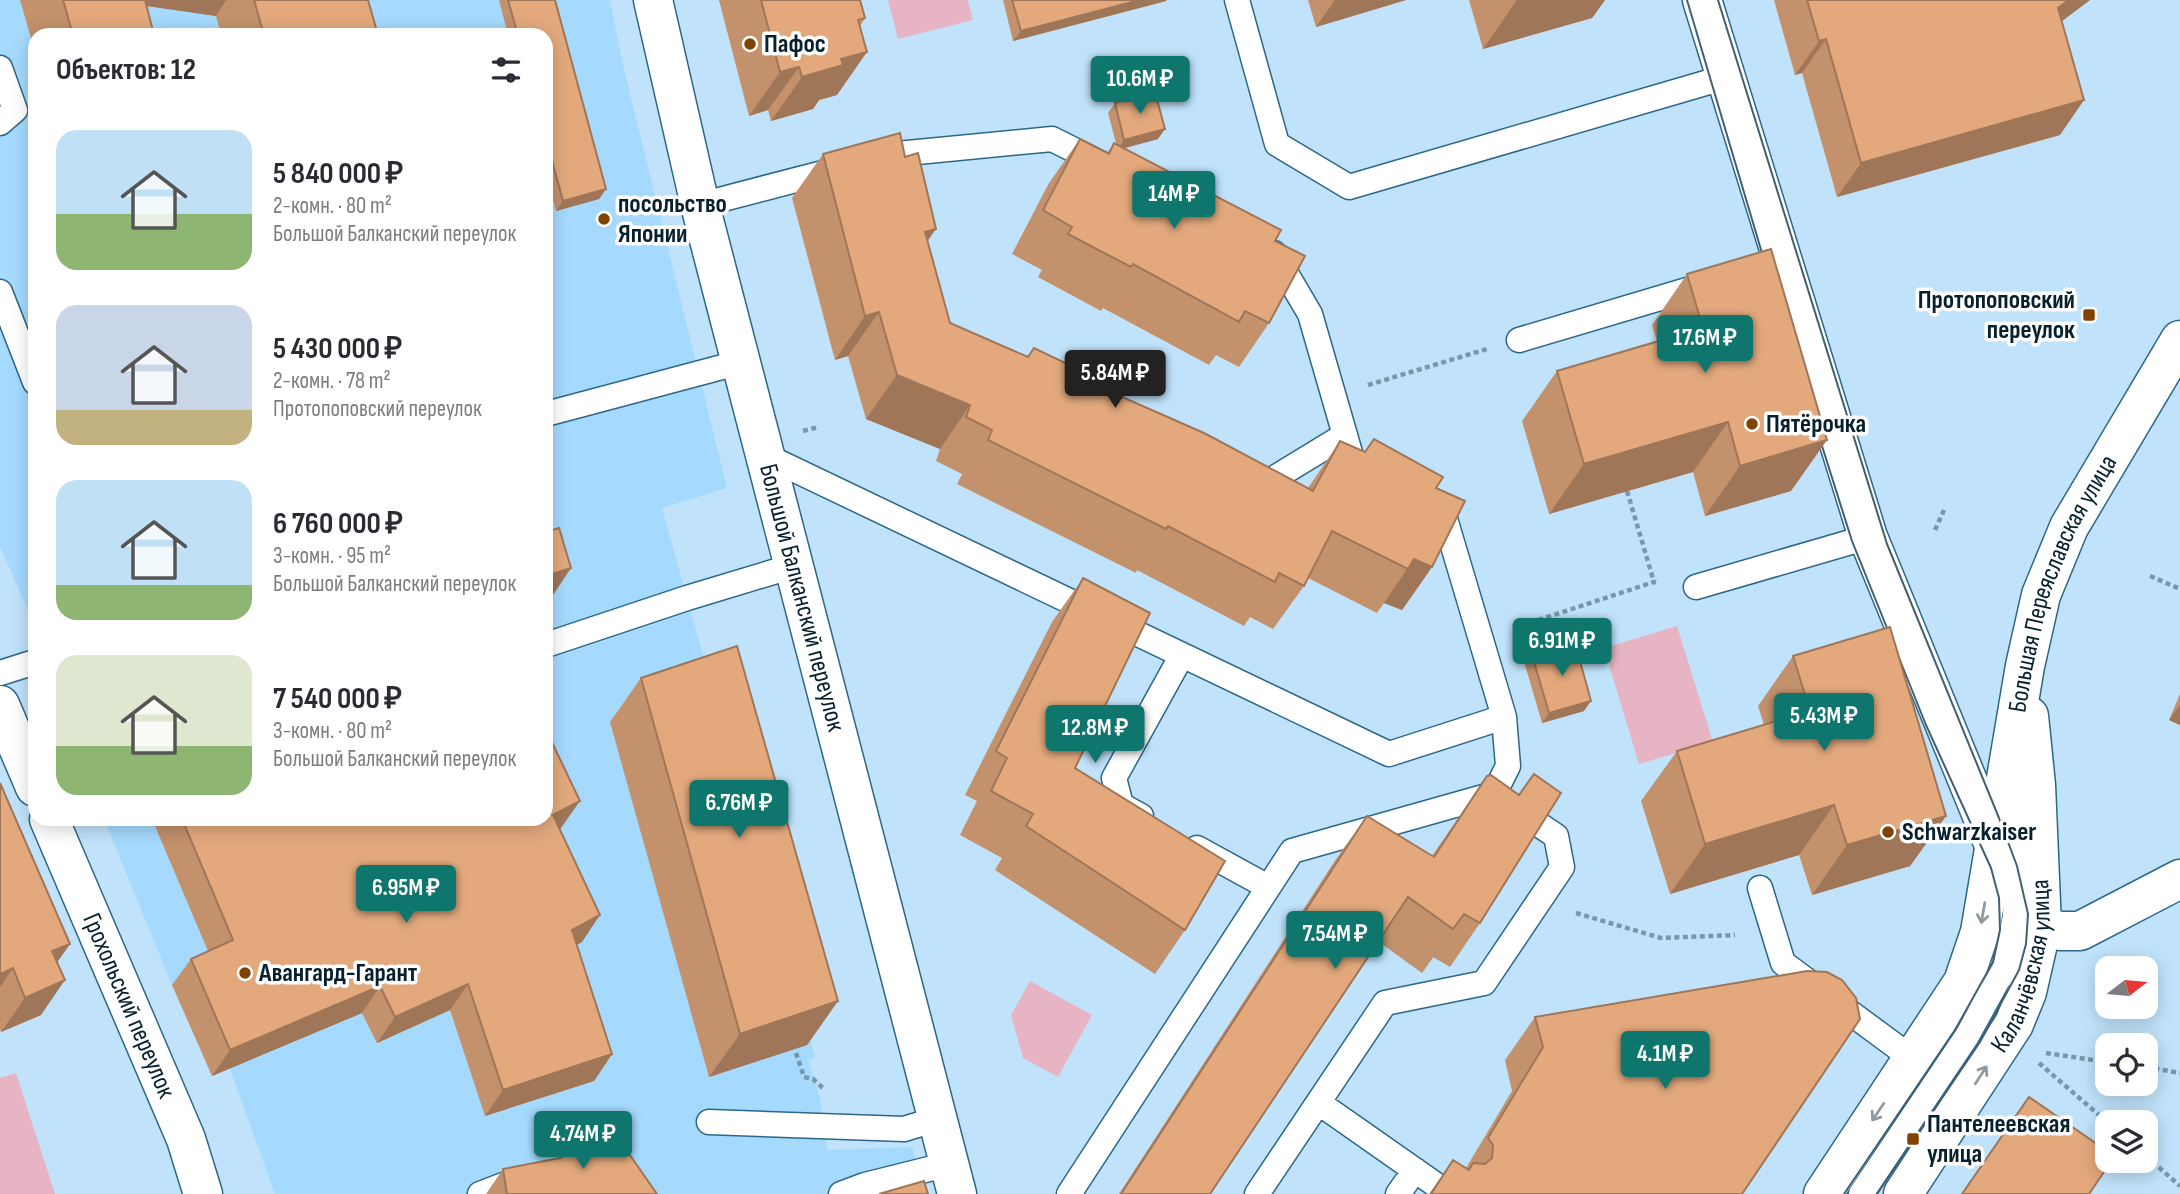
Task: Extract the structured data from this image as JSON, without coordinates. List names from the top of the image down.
{
  "streets": {
    "street": [
      "Большая Переяславская улица",
      "Большой Балканский переулок",
      "Каланчёвская улица",
      "Грохольский переулок"
    ]
  },
  "crossings": [
    ["Большая Переяславская улица", "Каланчёвская улица"]
  ],
  "places": {
    "other": [
      "Пафос",
      "посольство Японии",
      "Пятёрочка",
      "Schwarzkaiser",
      "Авангард-Гарант"
    ],
    "transit": ["Протопоповский переулок", "Пантелеевская улица"]
  },
  "north": "right",
  "page": {
    "heading": "Объектов: 12",
    "price": [
      "10.6M ₽",
      "14M ₽",
      "17.6M ₽",
      "5.84M ₽",
      "6.91M ₽",
      "5.43M ₽",
      "12.8M ₽",
      "6.76M ₽",
      "6.95M ₽",
      "7.54M ₽",
      "4.1M ₽",
      "4.74M ₽"
    ],
    "list": [
      {
        "name": "5 840 000 ₽",
        "note": "2-комн. · 80 m² · Большой Балканский переулок"
      },
      {
        "name": "5 430 000 ₽",
        "note": "2-комн. · 78 m² · Протопоповский переулок"
      },
      {
        "name": "6 760 000 ₽",
        "note": "3-комн. · 95 m² · Большой Балканский переулок"
      },
      {
        "name": "7 540 000 ₽",
        "note": "3-комн. · 80 m² · Большой Балканский переулок"
      }
    ]
  }
}
